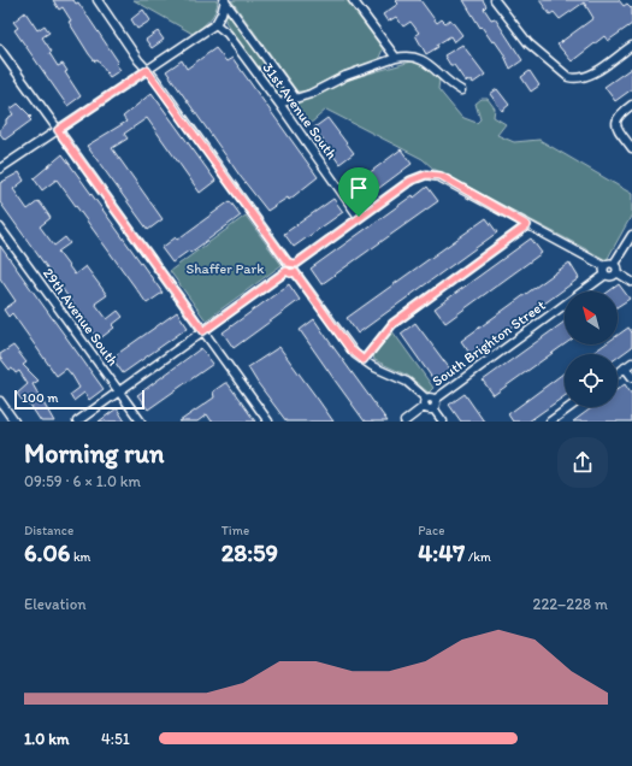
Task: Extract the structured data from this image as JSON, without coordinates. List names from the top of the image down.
{
  "streets": {
    "street": ["31st Avenue South", "29th Avenue South", "South Brighton Street"]
  },
  "parks": ["Shaffer Park"],
  "scale_bar": "100 m",
  "north": "top left",
  "page": {
    "scale": "100 m",
    "heading": ["Morning run", "09:59 · 6 × 1.0 km"],
    "stats": [
      ["Distance", "6.06 km"],
      ["Time", "28:59"],
      ["Pace", "4:47 /km"]
    ],
    "chart": ["Elevation", "222–228 m"],
    "list": [
      {
        "name": "1.0 km",
        "note": "4:51"
      }
    ]
  }
}
